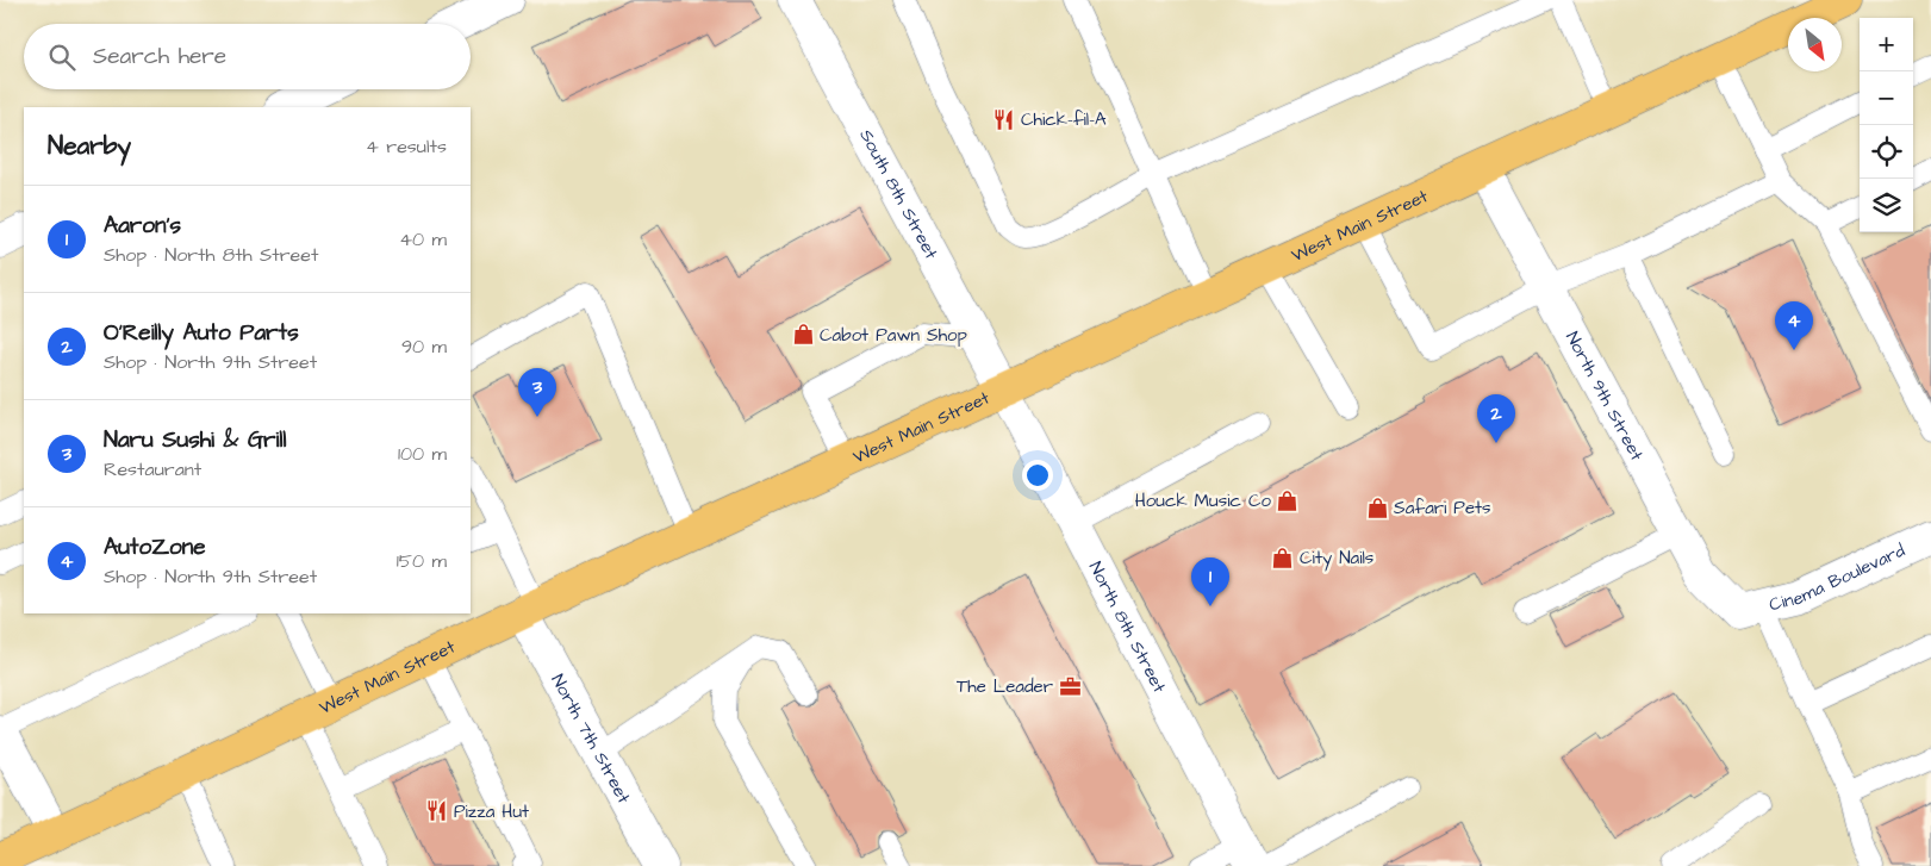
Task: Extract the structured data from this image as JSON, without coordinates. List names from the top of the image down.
{
  "streets": {
    "main road": ["West Main Street"],
    "street": [
      "South 8th Street",
      "North 9th Street",
      "Cinema Boulevard",
      "North 8th Street",
      "North 7th Street"
    ]
  },
  "crossings": [
    ["South 8th Street", "West Main Street"],
    ["South 8th Street", "North 8th Street"],
    ["West Main Street", "North 9th Street"],
    ["West Main Street", "North 8th Street"],
    ["West Main Street", "North 7th Street"],
    ["North 9th Street", "Cinema Boulevard"]
  ],
  "places": {
    "restaurant": ["Chick-fil-A", "Pizza Hut"],
    "shop": [
      "Cabot Pawn Shop",
      "Houck Music Co",
      "Safari Pets",
      "City Nails"
    ],
    "office": ["The Leader"]
  },
  "north": "bottom right",
  "page": {
    "map_buttons": ["+", "−"],
    "search": "Search here",
    "heading": ["Nearby", "4 results"],
    "list": [
      {
        "mark": "1",
        "name": "Aaron's",
        "note": "Shop · North 8th Street",
        "value": "40 m"
      },
      {
        "mark": "2",
        "name": "O'Reilly Auto Parts",
        "note": "Shop · North 9th Street",
        "value": "90 m"
      },
      {
        "mark": "3",
        "name": "Naru Sushi & Grill",
        "note": "Restaurant",
        "value": "100 m"
      },
      {
        "mark": "4",
        "name": "AutoZone",
        "note": "Shop · North 9th Street",
        "value": "150 m"
      }
    ],
    "pins": [
      "4",
      "3",
      "2",
      "1"
    ]
  }
}
